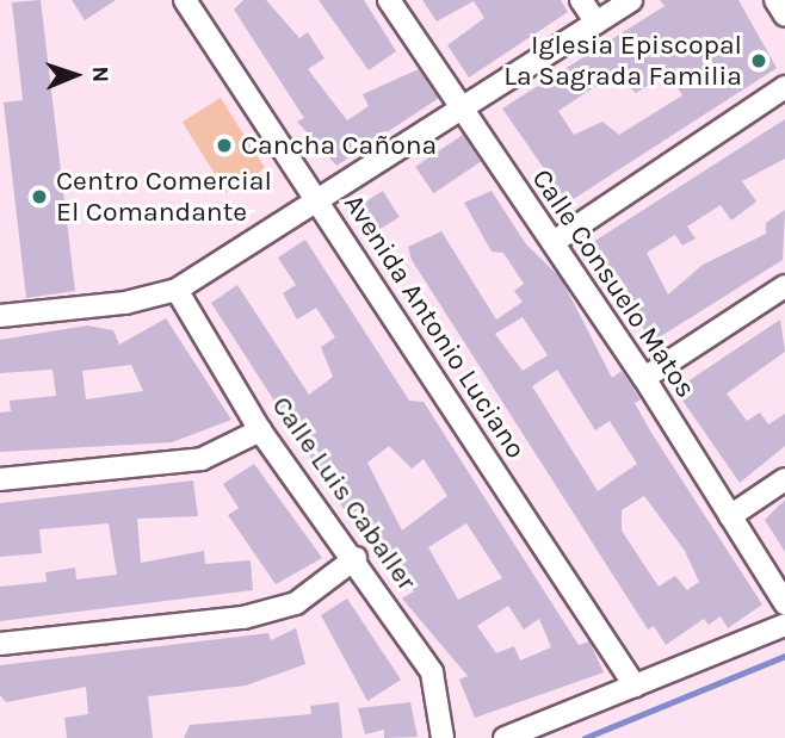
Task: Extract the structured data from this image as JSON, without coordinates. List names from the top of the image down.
{
  "streets": {
    "street": ["Calle Consuelo Matos", "Avenida Antonio Luciano", "Calle Luis Caballer"]
  },
  "places": ["Iglesia Episcopal La Sagrada Familia", "Cancha Cañona", "Centro Comercial El Comandante"],
  "north": "right"
}
